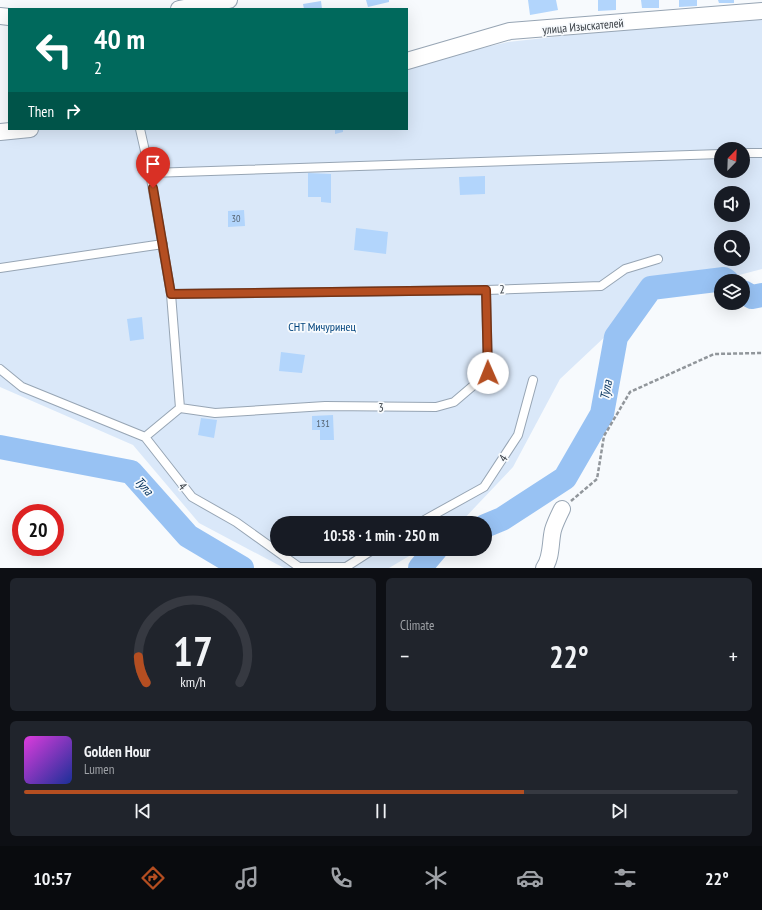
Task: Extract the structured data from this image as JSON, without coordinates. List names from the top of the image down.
{
  "streets": {
    "street": ["улица Изыскателей"],
    "lane": ["2", "3", "4"]
  },
  "crossings": [
    ["2", "3"]
  ],
  "water": ["Тула"],
  "parks": ["СНТ Мичуринец"],
  "house_numbers": ["30", "131"],
  "north": "top right",
  "page": {
    "turn": ["40 m", "2"],
    "then": "Then",
    "limit": "20",
    "trip": "10:58 · 1 min · 250 m",
    "tile": "Climate",
    "heat": ["−", "22°", "+"],
    "song": ["Golden Hour", "Lumen"],
    "tabs": ["10:57", "22°"],
    "gauge": ["17", "km/h"]
  }
}
